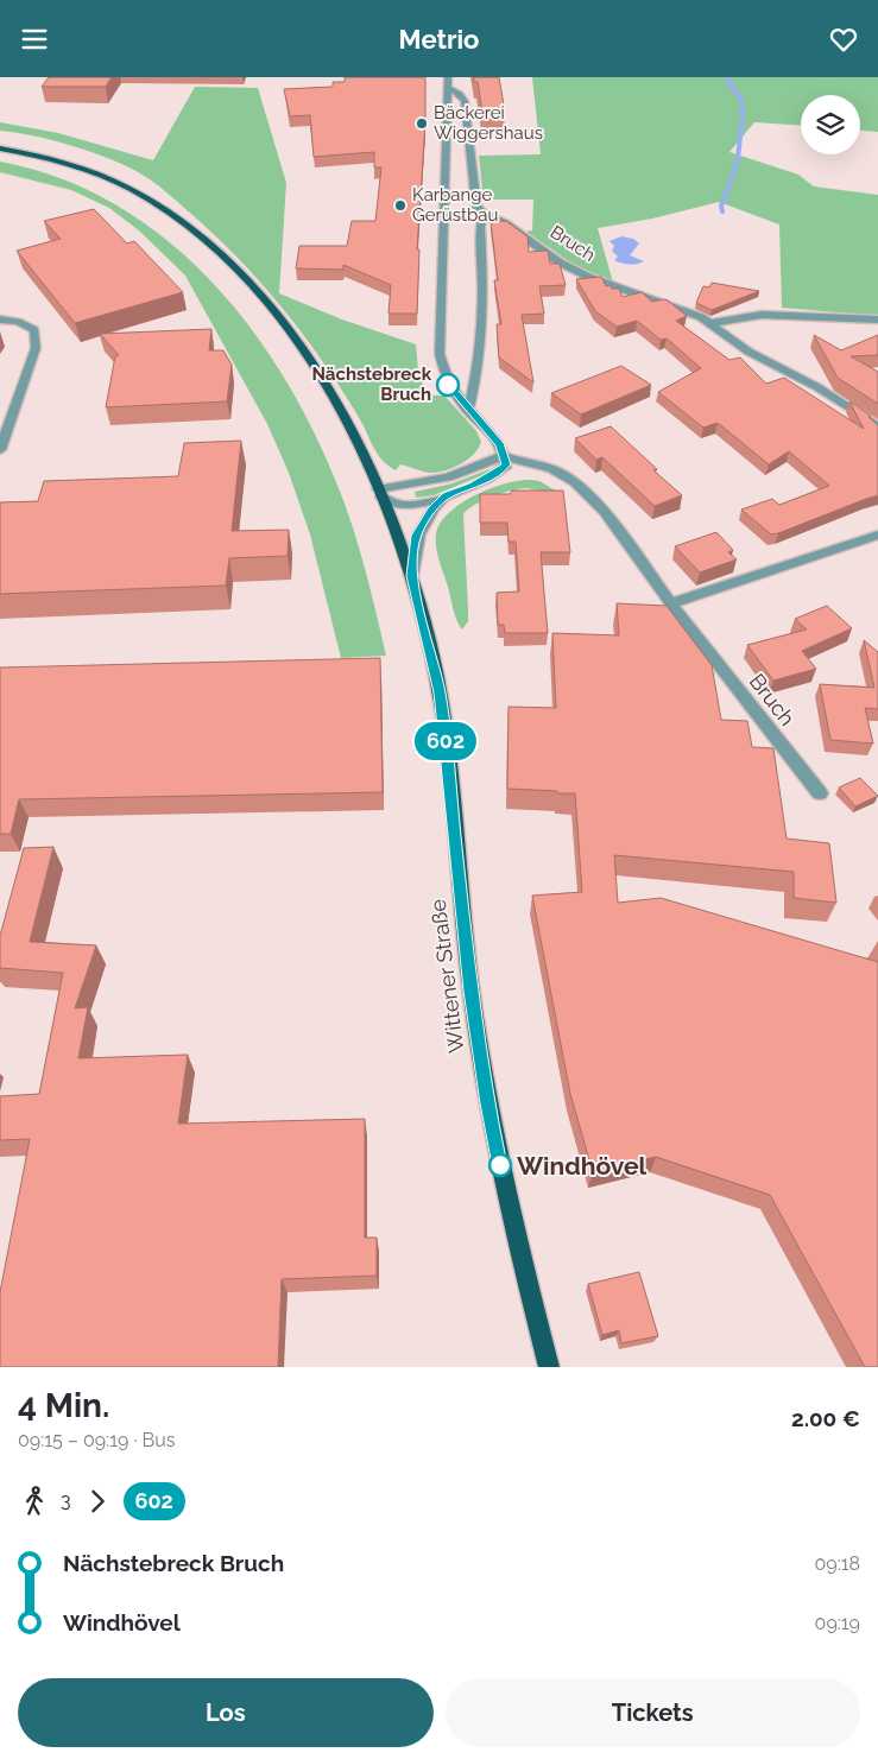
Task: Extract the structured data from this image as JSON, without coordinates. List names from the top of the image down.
{
  "streets": {
    "main road": ["Wittener Straße"],
    "street": ["Bruch"]
  },
  "crossings": [
    ["Bruch", "Wittener Straße"]
  ],
  "places": [
    "Bäckerei Wiggershaus",
    "Karbange Gerüstbau",
    "Nächstebreck Bruch",
    "Windhövel"
  ],
  "lines": ["bus line 602"],
  "page": {
    "header": "Metrio",
    "on_map": "602",
    "heading": ["4 Min.", "09:15 – 09:19 · Bus", "2.00 €"],
    "legs": ["3", "602"],
    "list": [
      {
        "name": "Nächstebreck Bruch",
        "value": "09:18"
      },
      {
        "name": "Windhövel",
        "value": "09:19"
      }
    ],
    "buttons": ["Los", "Tickets"]
  }
}
